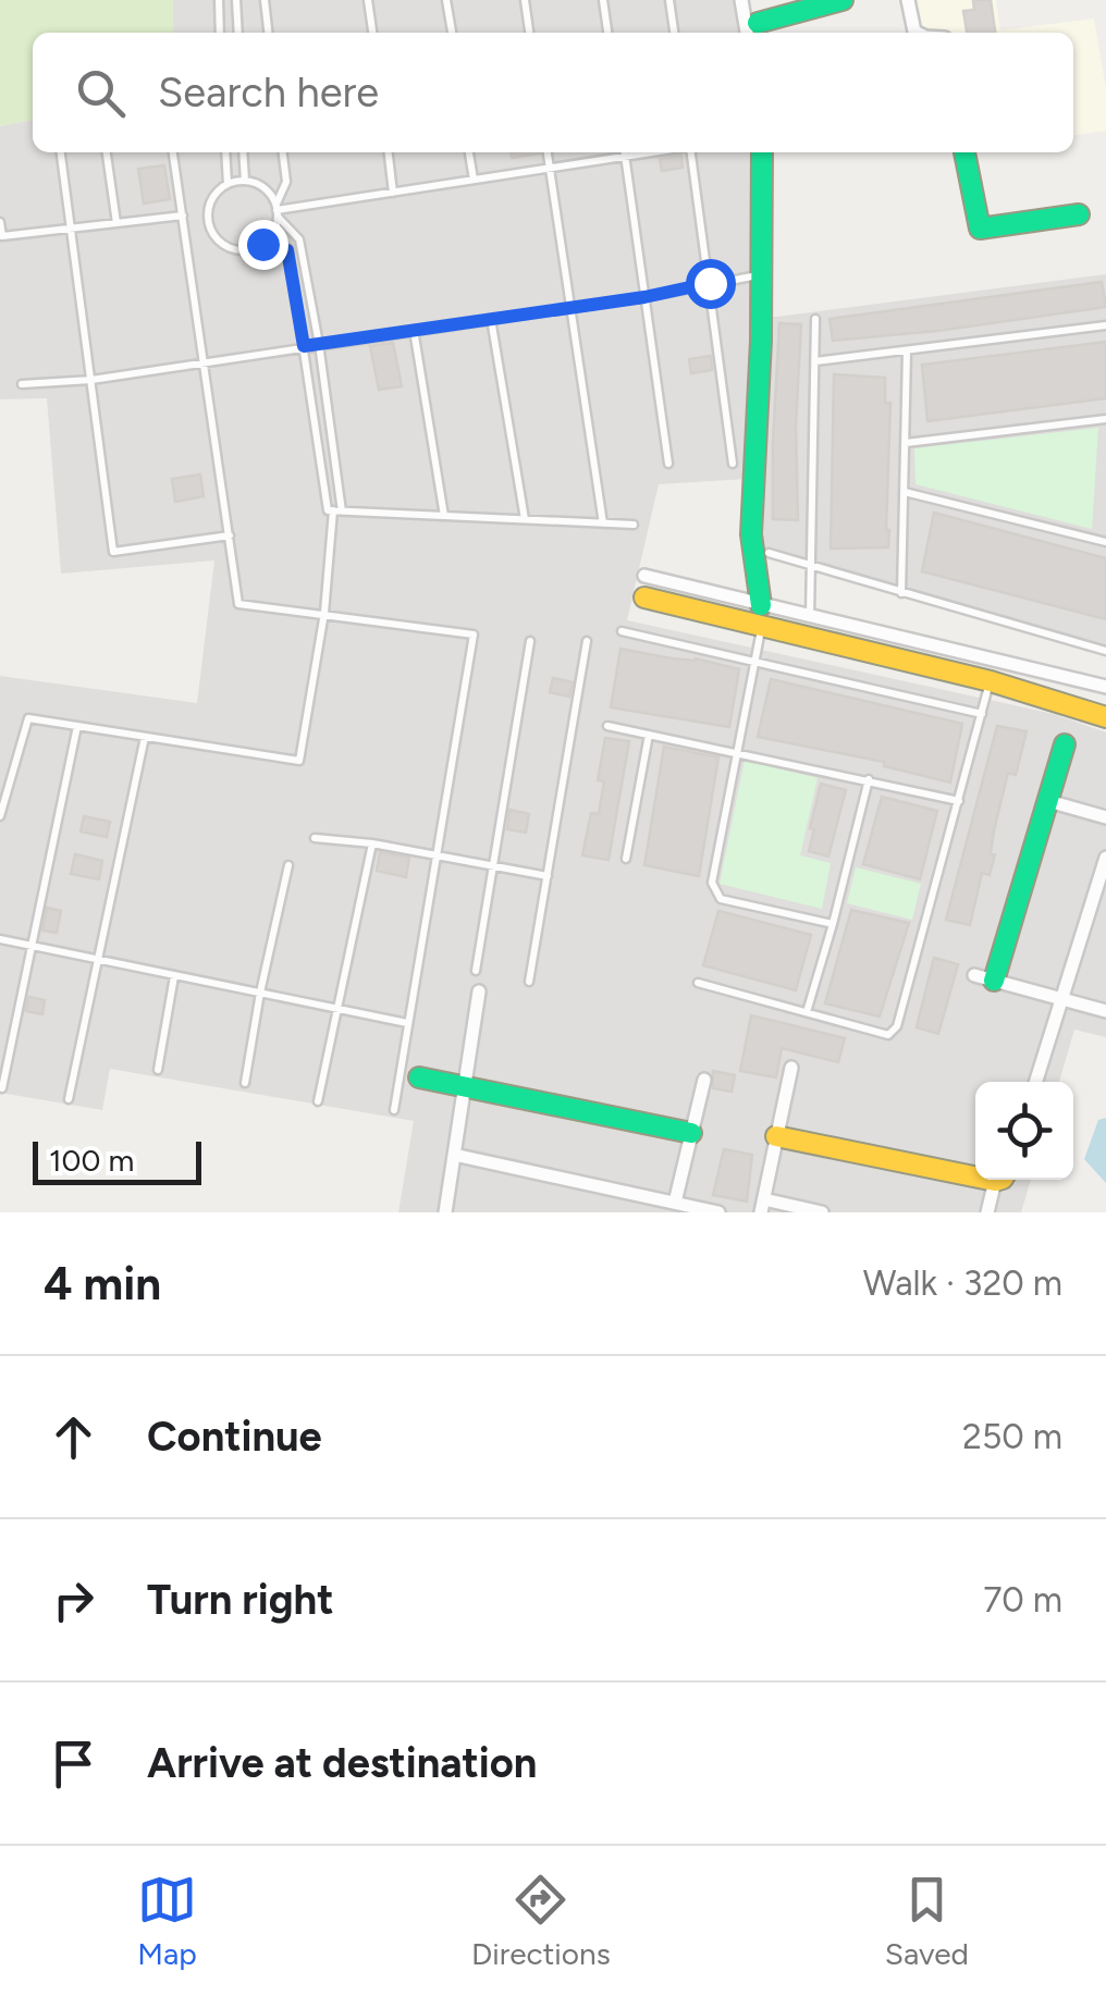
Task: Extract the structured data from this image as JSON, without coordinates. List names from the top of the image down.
{
  "scale_bar": "100 m",
  "page": {
    "search": "Search here",
    "scale": "100 m",
    "heading": ["4 min", "Walk · 320 m"],
    "list": [
      ["Continue", "250 m"],
      ["Turn right", "70 m"],
      "Arrive at destination"
    ],
    "nav": ["Map", "Directions", "Saved"]
  }
}
